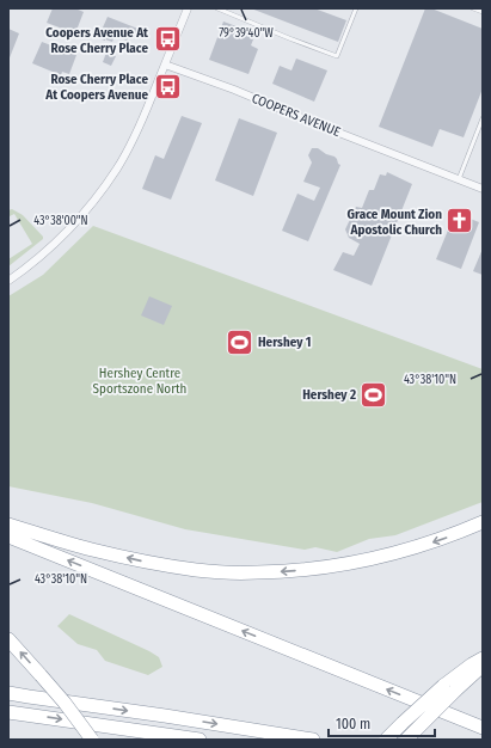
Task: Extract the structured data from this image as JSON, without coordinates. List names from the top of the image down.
{
  "streets": {
    "street": ["COOPERS AVENUE"]
  },
  "parks": ["Hershey Centre Sportszone North"],
  "places": {
    "bus stop": ["Coopers Avenue At Rose Cherry Place", "Rose Cherry Place At Coopers Avenue"],
    "church": ["Grace Mount Zion Apostolic Church"],
    "sports": ["Hershey 1", "Hershey 2"]
  },
  "scale_bar": "100 m",
  "coordinates": ["79°39'40\"W", "43°38'00\"N", "43°38'10\"N"]
}
